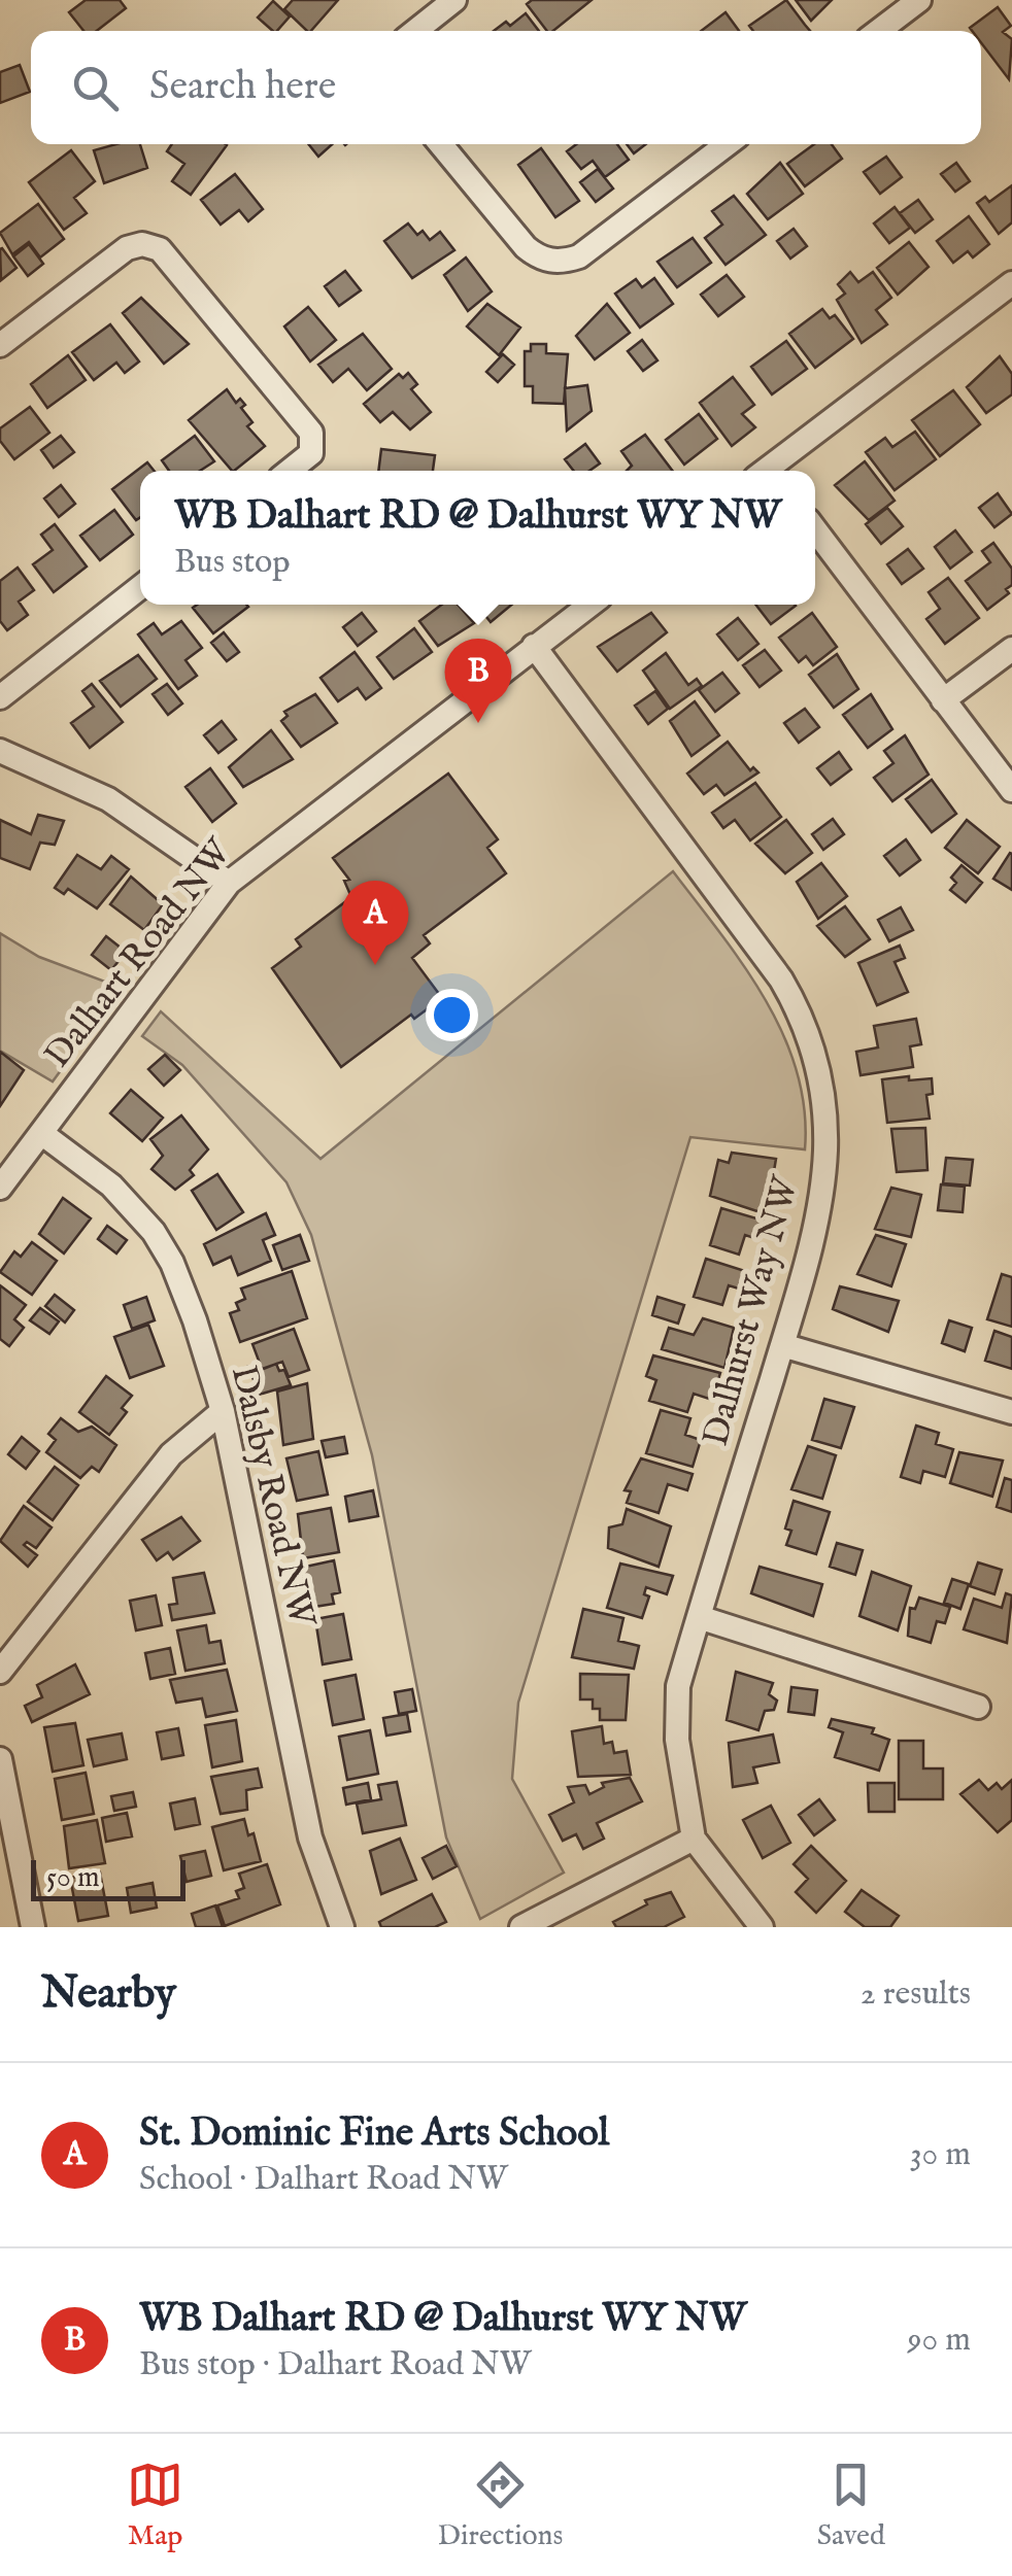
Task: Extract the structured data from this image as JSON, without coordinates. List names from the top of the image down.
{
  "streets": {
    "street": ["Dalhart Road NW", "Dalhurst Way NW", "Dalsby Road NW"]
  },
  "crossings": [
    ["Dalhart Road NW", "Dalhurst Way NW"],
    ["Dalhart Road NW", "Dalsby Road NW"]
  ],
  "scale_bar": "50 m",
  "page": {
    "search": "Search here",
    "popup": ["WB Dalhart RD @ Dalhurst WY NW", "Bus stop"],
    "pins": ["B", "A"],
    "scale": "50 m",
    "heading": ["Nearby", "2 results"],
    "list": [
      {
        "mark": "A",
        "name": "St. Dominic Fine Arts School",
        "note": "School · Dalhart Road NW",
        "value": "30 m"
      },
      {
        "mark": "B",
        "name": "WB Dalhart RD @ Dalhurst WY NW",
        "note": "Bus stop · Dalhart Road NW",
        "value": "90 m"
      }
    ],
    "nav": ["Map", "Directions", "Saved"]
  }
}
